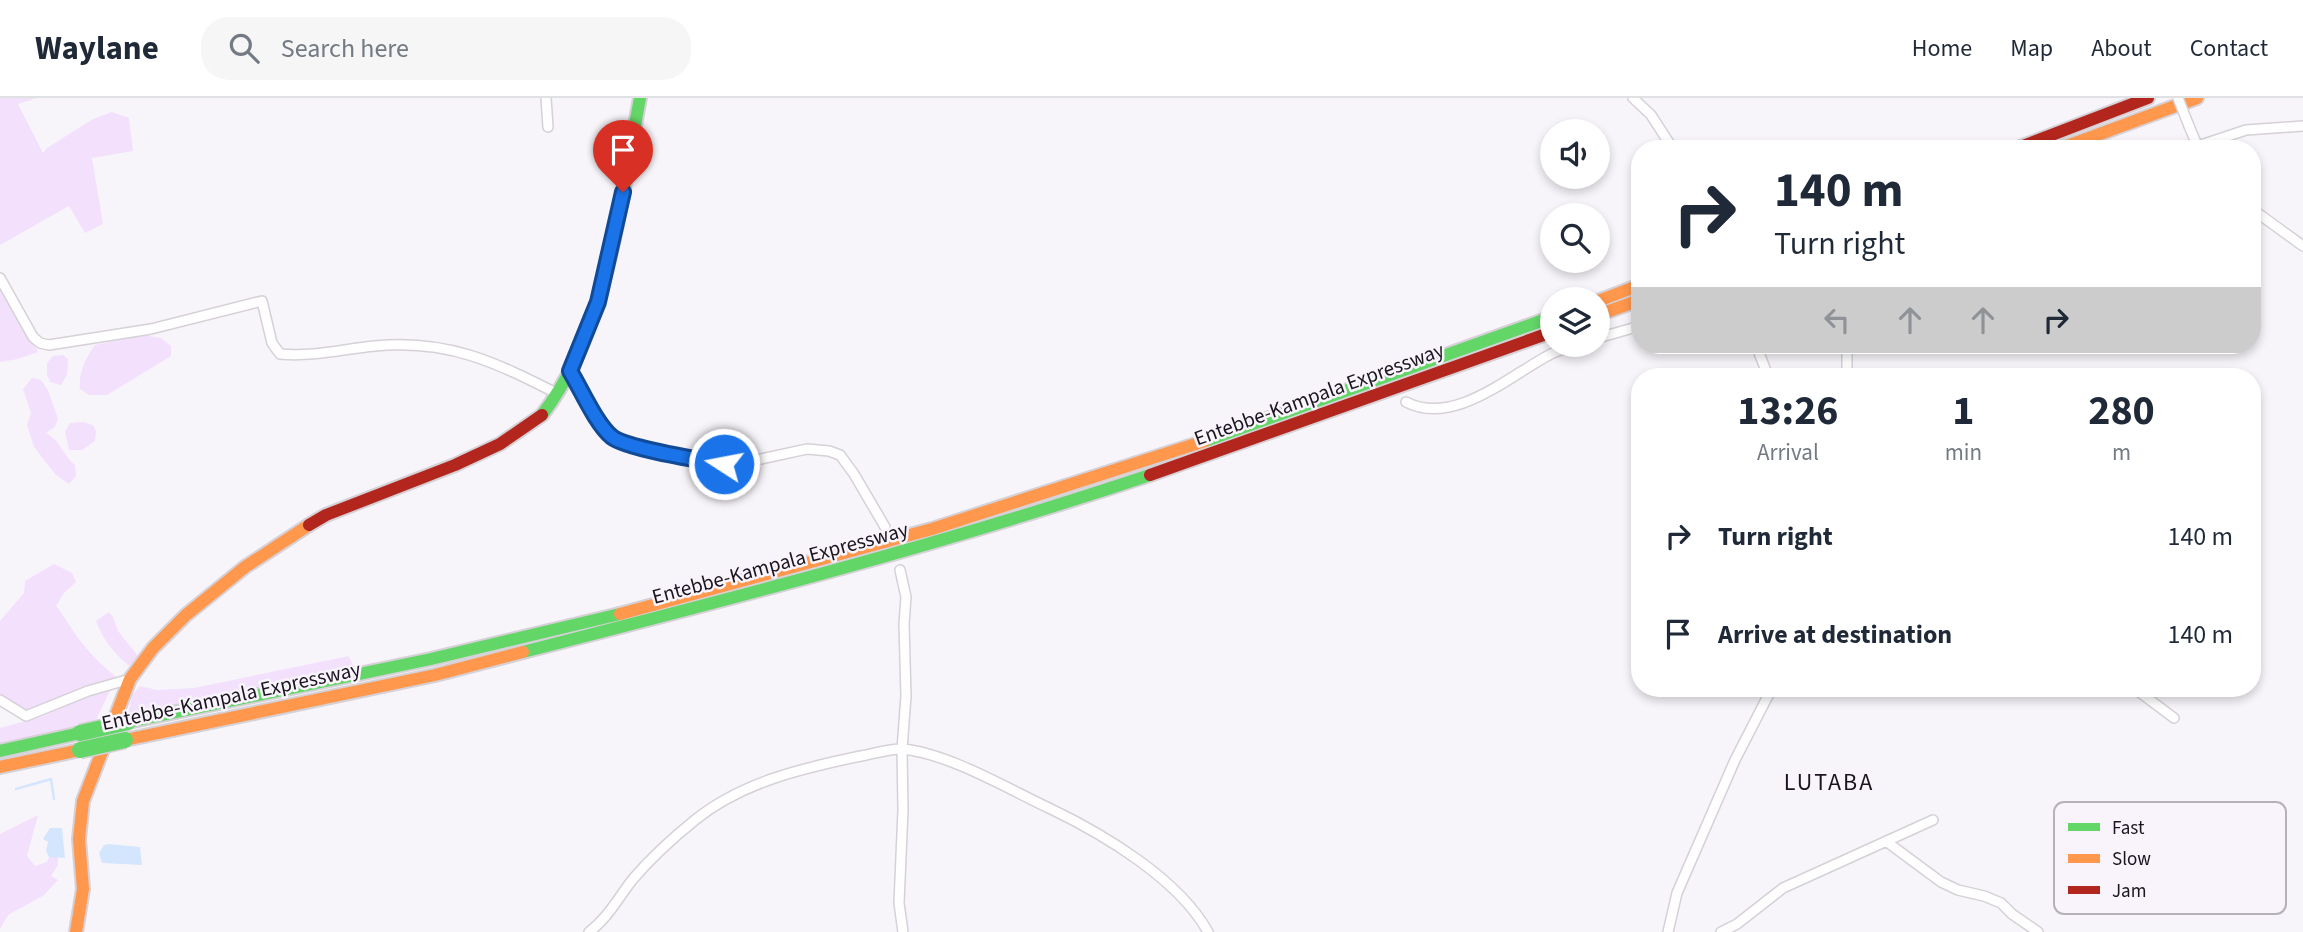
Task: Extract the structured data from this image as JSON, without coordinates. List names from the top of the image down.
{
  "streets": {
    "main road": ["Entebbe-Kampala Expressway"]
  },
  "districts": ["LUTABA"],
  "legend": ["Fast", "Slow", "Jam"],
  "page": {
    "header": "Waylane",
    "search": "Search here",
    "nav": [
      "Home",
      "Map",
      "About",
      "Contact"
    ],
    "turn": ["140 m", "Turn right"],
    "eta": [
      "13:26",
      "Arrival",
      "1",
      "min",
      "280",
      "m"
    ],
    "list": [
      {
        "name": "Turn right",
        "value": "140 m"
      },
      {
        "name": "Arrive at destination",
        "value": "140 m"
      }
    ]
  }
}
